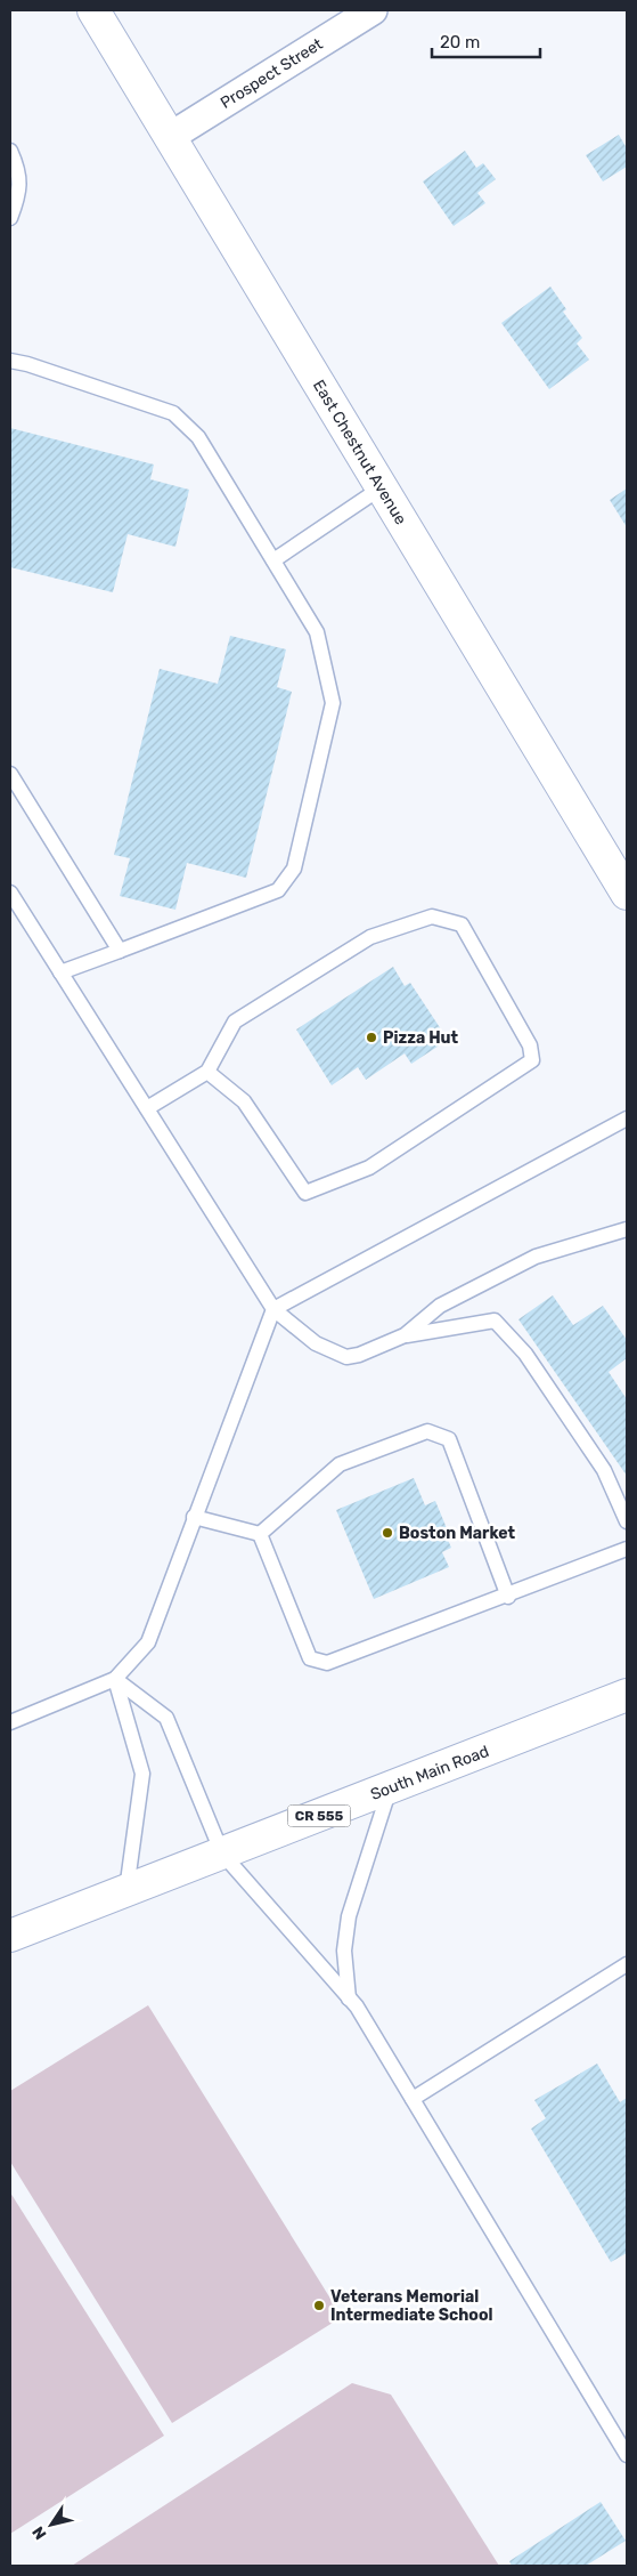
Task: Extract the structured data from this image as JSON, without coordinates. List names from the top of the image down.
{
  "streets": {
    "street": [
      "Prospect Street",
      "East Chestnut Avenue",
      "South Main Road",
      "CR 555"
    ]
  },
  "crossings": [
    ["Prospect Street", "East Chestnut Avenue"]
  ],
  "places": ["Pizza Hut", "Boston Market", "Veterans Memorial Intermediate School"],
  "scale_bar": "20 m",
  "north": "bottom left"
}
